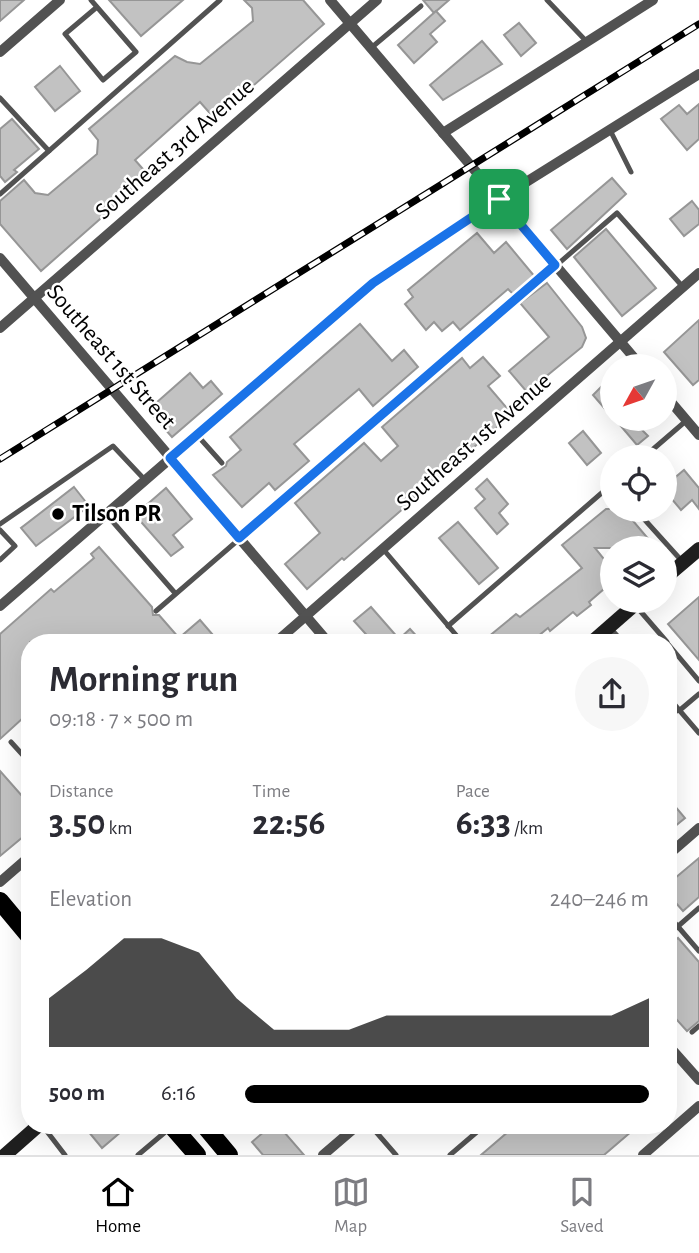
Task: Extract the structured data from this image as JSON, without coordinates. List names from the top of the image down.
{
  "streets": {
    "street": ["Southeast 3rd Avenue", "Southeast 1st Street", "Southeast 1st Avenue"]
  },
  "crossings": [
    ["Southeast 3rd Avenue", "Southeast 1st Street"],
    ["Southeast 1st Street", "Southeast 1st Avenue"]
  ],
  "places": ["Tilson PR"],
  "north": "bottom left",
  "page": {
    "heading": ["Morning run", "09:18 · 7 × 500 m"],
    "stats": [
      ["Distance", "3.50 km"],
      ["Time", "22:56"],
      ["Pace", "6:33 /km"]
    ],
    "chart": ["Elevation", "240–246 m"],
    "list": [
      {
        "name": "500 m",
        "note": "6:16"
      }
    ],
    "tabs": ["Home", "Map", "Saved"]
  }
}
